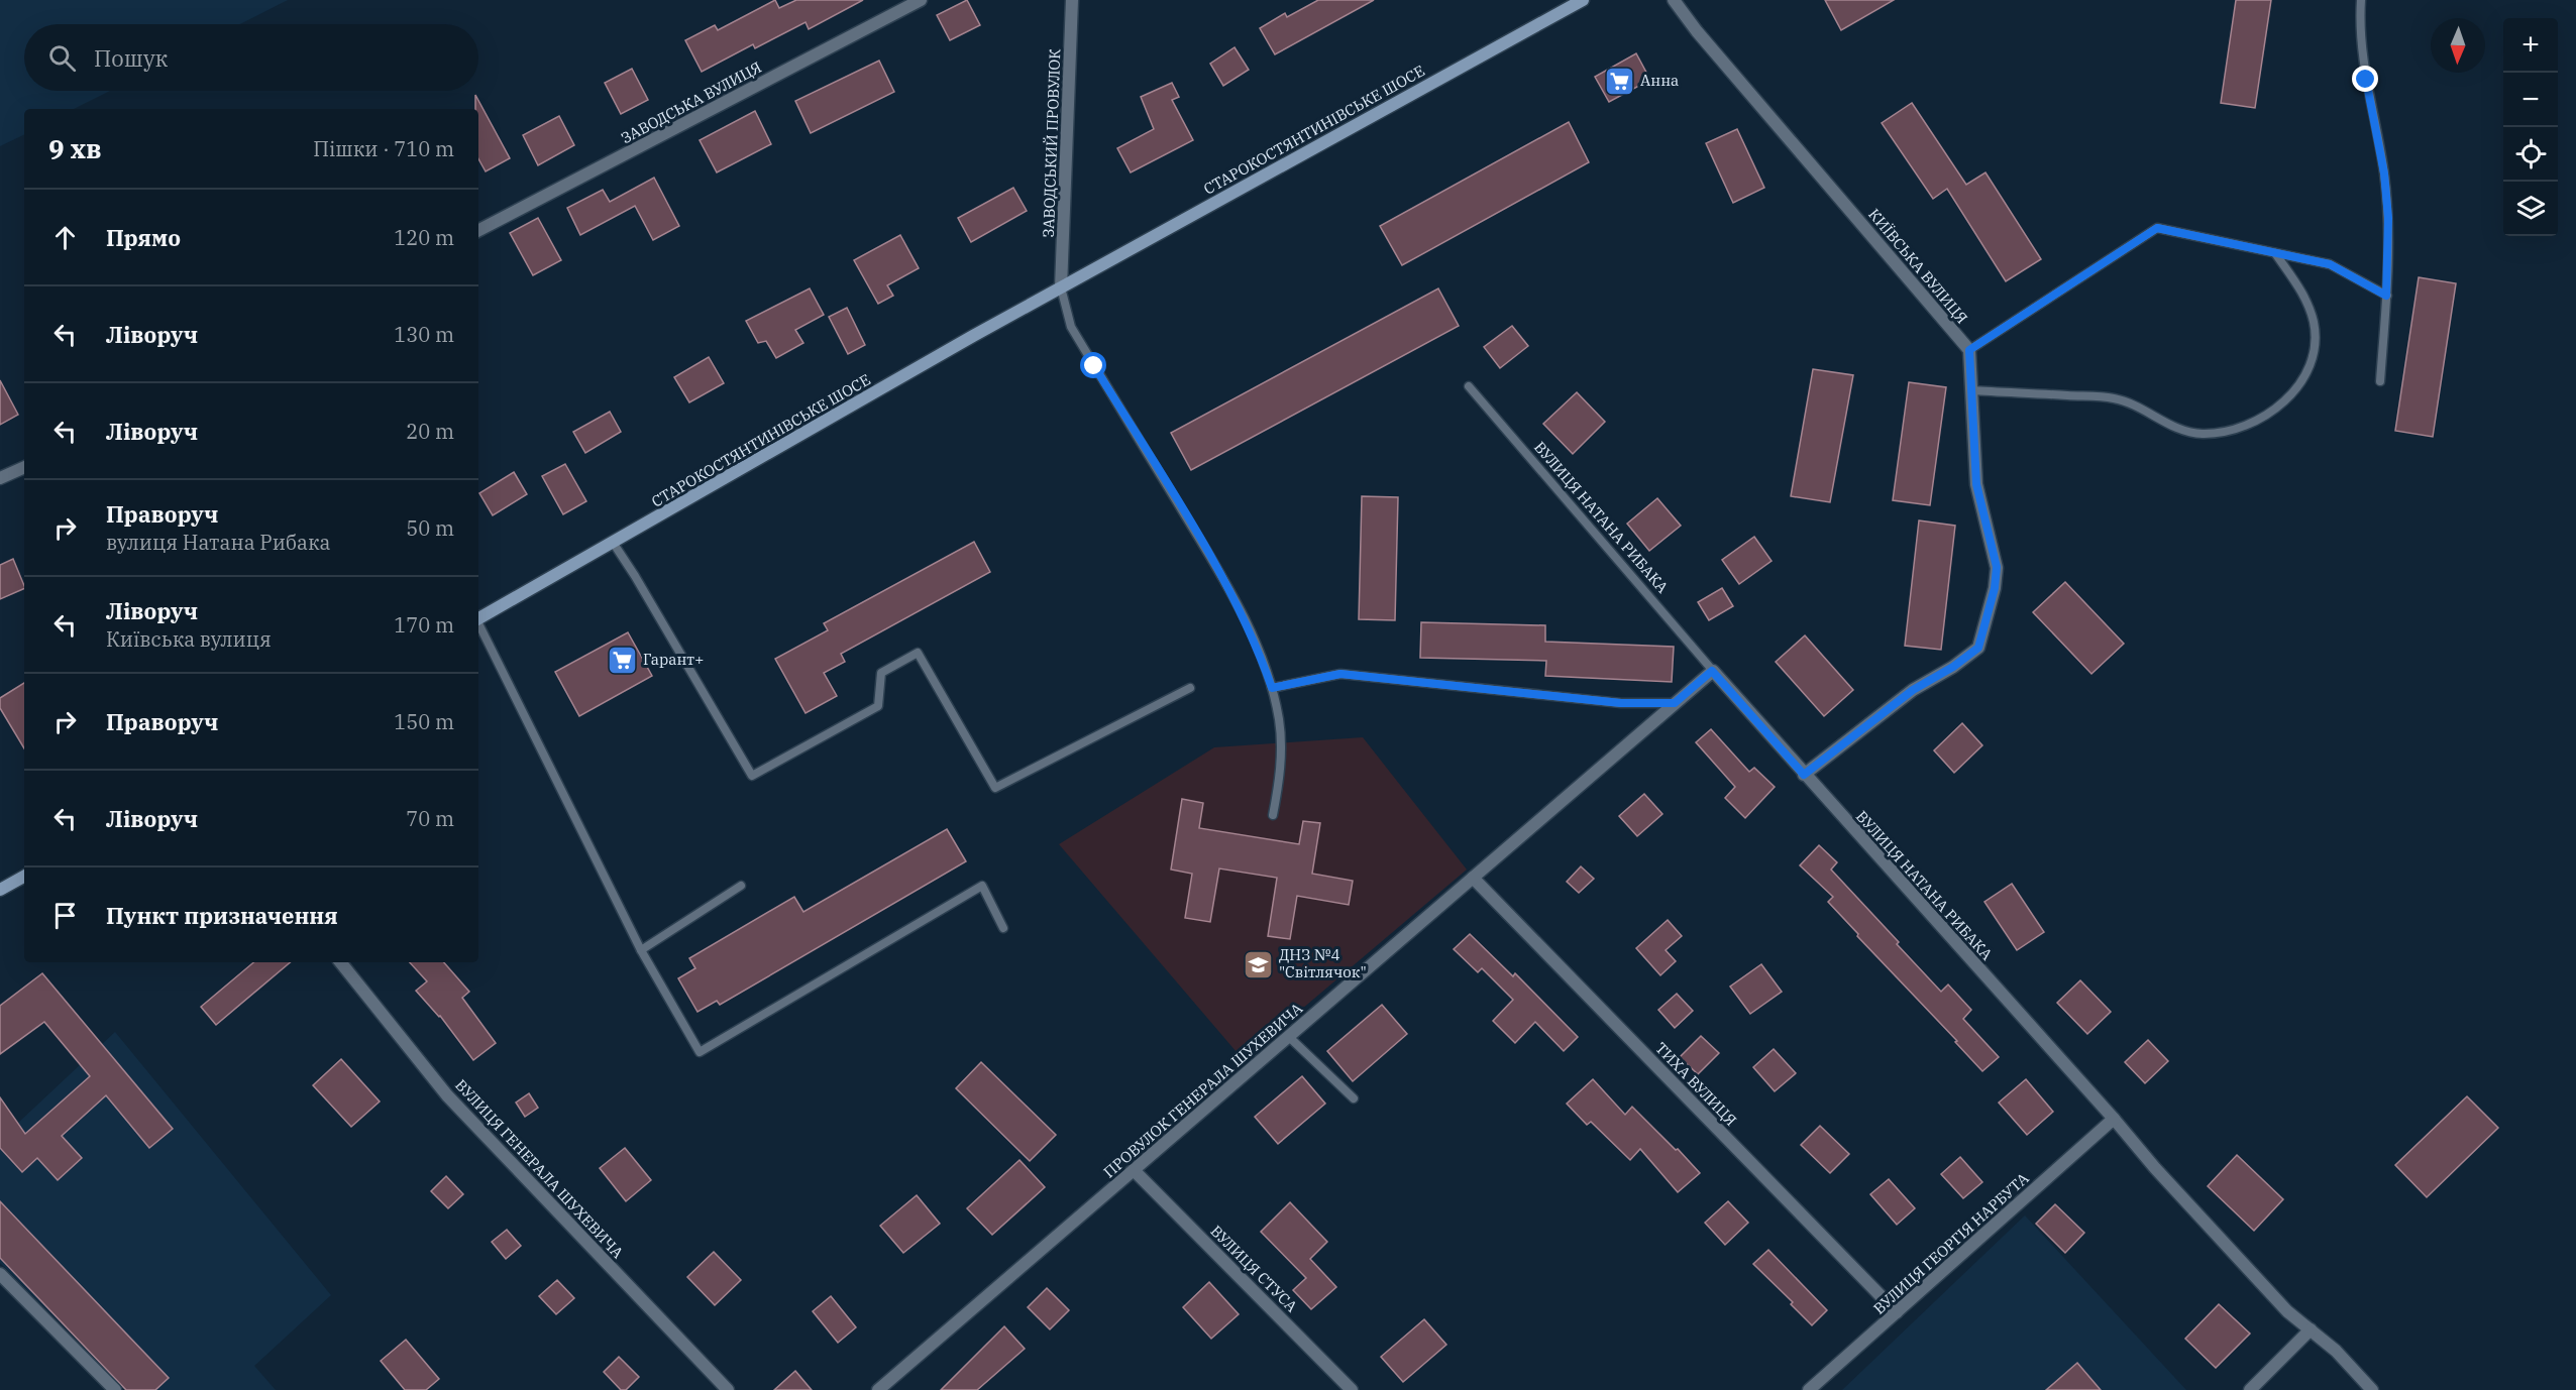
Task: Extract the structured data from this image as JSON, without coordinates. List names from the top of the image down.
{
  "streets": {
    "main road": ["СТАРОКОСТЯНТИНІВСЬКЕ ШОСЕ"],
    "street": [
      "ЗАВОДСЬКА ВУЛИЦЯ",
      "ЗАВОДСЬКИЙ ПРОВУЛОК",
      "КИЇВСЬКА ВУЛИЦЯ",
      "ВУЛИЦЯ НАТАНА РИБАКА",
      "ТИХА ВУЛИЦЯ",
      "ПРОВУЛОК ГЕНЕРАЛА ШУХЕВИЧА",
      "ВУЛИЦЯ ГЕНЕРАЛА ШУХЕВИЧА",
      "ВУЛИЦЯ ГЕОРГІЯ НАРБУТА",
      "ВУЛИЦЯ СТУСА"
    ]
  },
  "crossings": [
    ["СТАРОКОСТЯНТИНІВСЬКЕ ШОСЕ", "ЗАВОДСЬКИЙ ПРОВУЛОК"],
    ["ВУЛИЦЯ НАТАНА РИБАКА", "ПРОВУЛОК ГЕНЕРАЛА ШУХЕВИЧА"],
    ["ВУЛИЦЯ НАТАНА РИБАКА", "ВУЛИЦЯ ГЕОРГІЯ НАРБУТА"],
    ["ТИХА ВУЛИЦЯ", "ПРОВУЛОК ГЕНЕРАЛА ШУХЕВИЧА"],
    ["ТИХА ВУЛИЦЯ", "ВУЛИЦЯ ГЕОРГІЯ НАРБУТА"],
    ["ПРОВУЛОК ГЕНЕРАЛА ШУХЕВИЧА", "ВУЛИЦЯ СТУСА"]
  ],
  "places": {
    "supermarket": ["Анна", "Гарант+"],
    "school or university": ["ДНЗ №4 \"Світлячок\""]
  },
  "north": "bottom",
  "page": {
    "map_buttons": ["+", "−"],
    "search": "Пошук",
    "heading": ["9 хв", "Пішки · 710 m"],
    "list": [
      ["Прямо", "120 m"],
      ["Ліворуч", "130 m"],
      ["Ліворуч", "20 m"],
      ["Праворуч", "вулиця Натана Рибака", "50 m"],
      ["Ліворуч", "Київська вулиця", "170 m"],
      ["Праворуч", "150 m"],
      ["Ліворуч", "70 m"],
      "Пункт призначення"
    ]
  }
}
